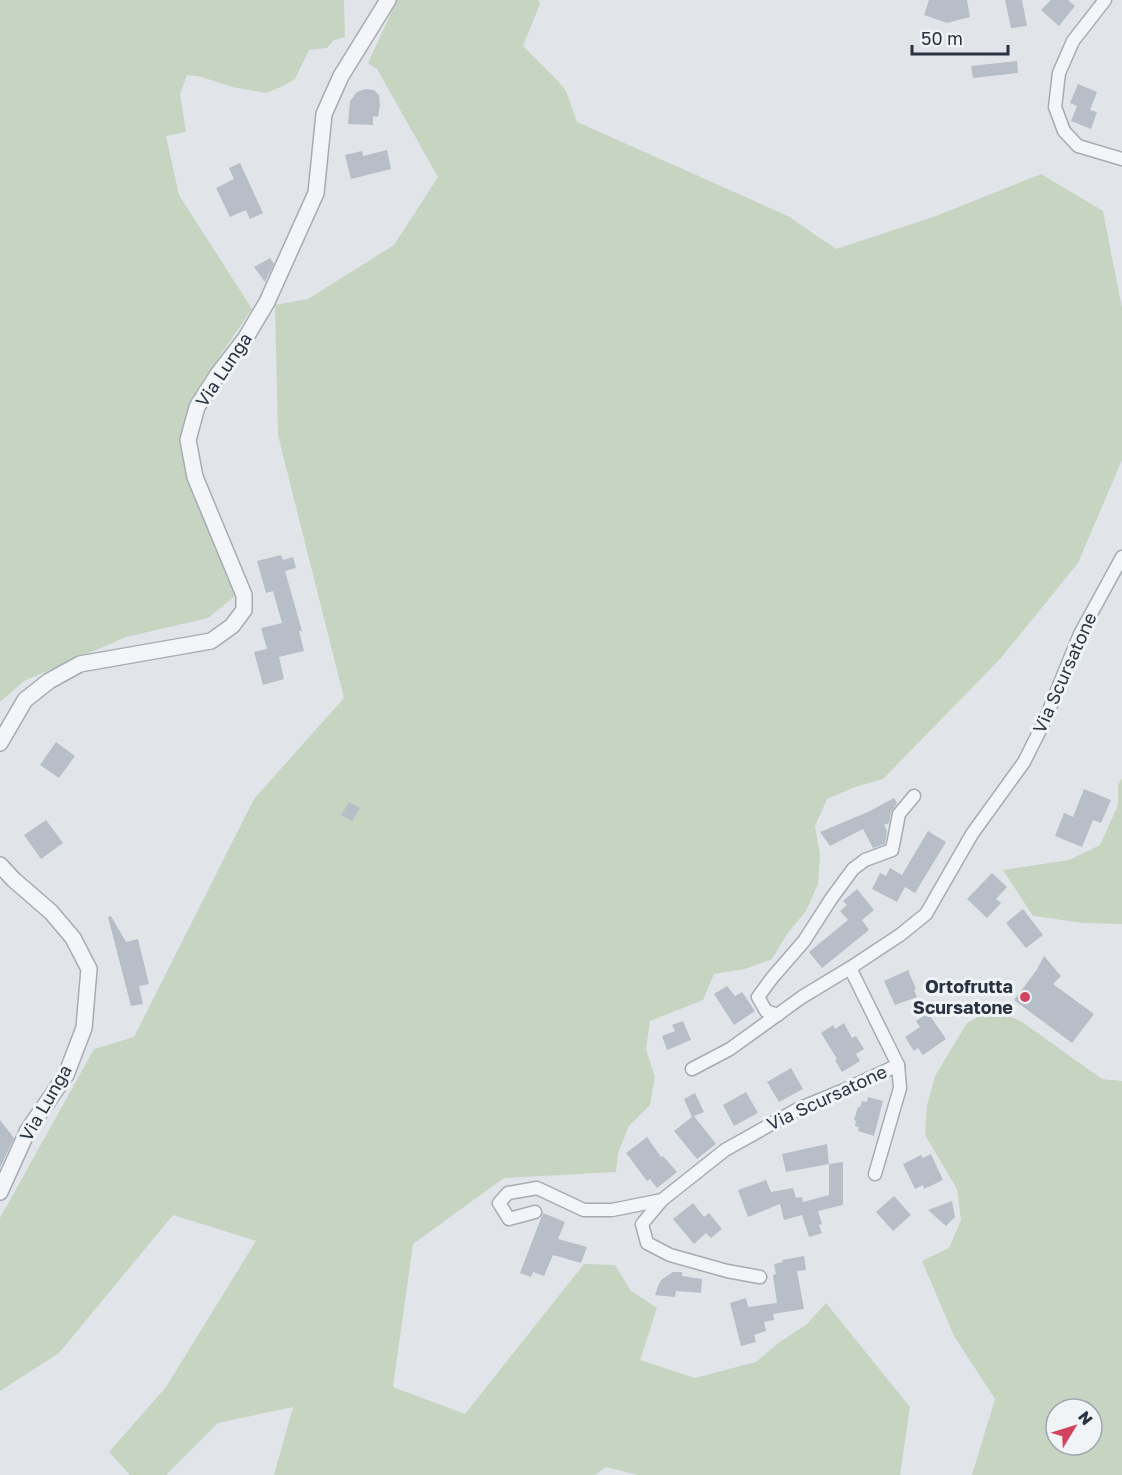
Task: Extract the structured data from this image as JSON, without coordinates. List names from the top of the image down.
{
  "streets": {
    "street": ["Via Lunga", "Via Scursatone"]
  },
  "places": ["Ortofrutta Scursatone"],
  "scale_bar": "50 m",
  "north": "top right"
}
